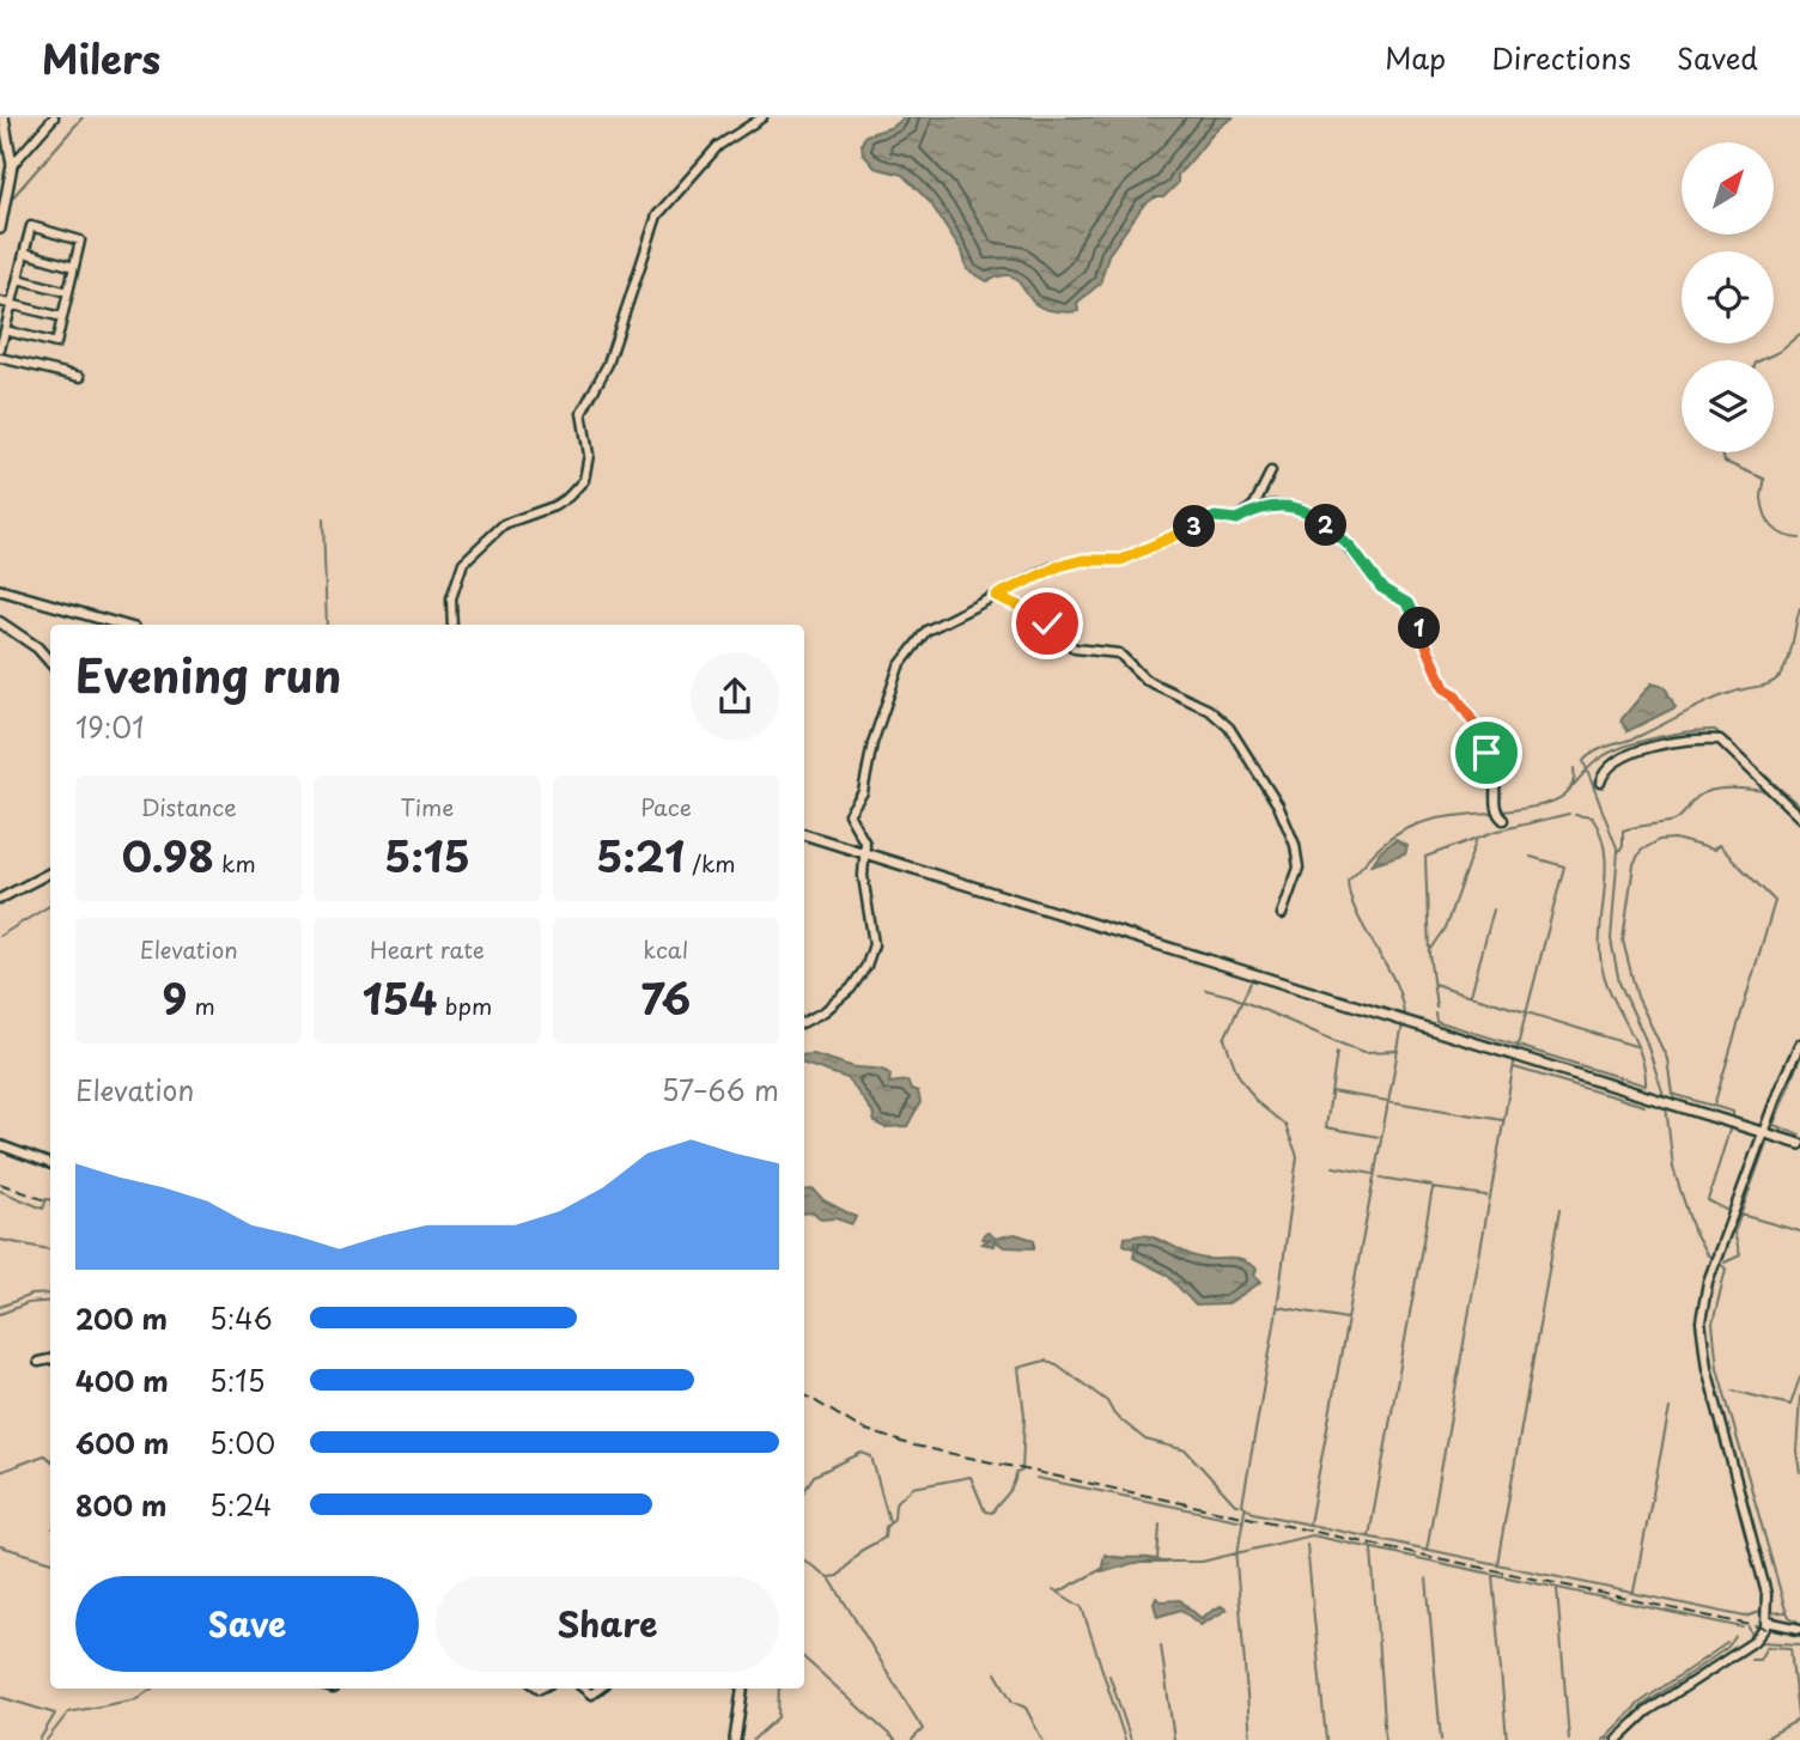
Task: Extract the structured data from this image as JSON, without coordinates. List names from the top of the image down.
{
  "north": "top right",
  "page": {
    "header": "Milers",
    "nav": ["Map", "Directions", "Saved"],
    "pins": ["2", "3", "1"],
    "heading": ["Evening run", "19:01"],
    "stats": [
      ["Distance", "0.98 km"],
      ["Time", "5:15"],
      ["Pace", "5:21 /km"],
      ["Elevation", "9 m"],
      ["Heart rate", "154 bpm"],
      ["kcal", "76"]
    ],
    "chart": ["Elevation", "57–66 m"],
    "list": [
      {
        "name": "200 m",
        "note": "5:46"
      },
      {
        "name": "400 m",
        "note": "5:15"
      },
      {
        "name": "600 m",
        "note": "5:00"
      },
      {
        "name": "800 m",
        "note": "5:24"
      }
    ],
    "buttons": ["Save", "Share"]
  }
}
